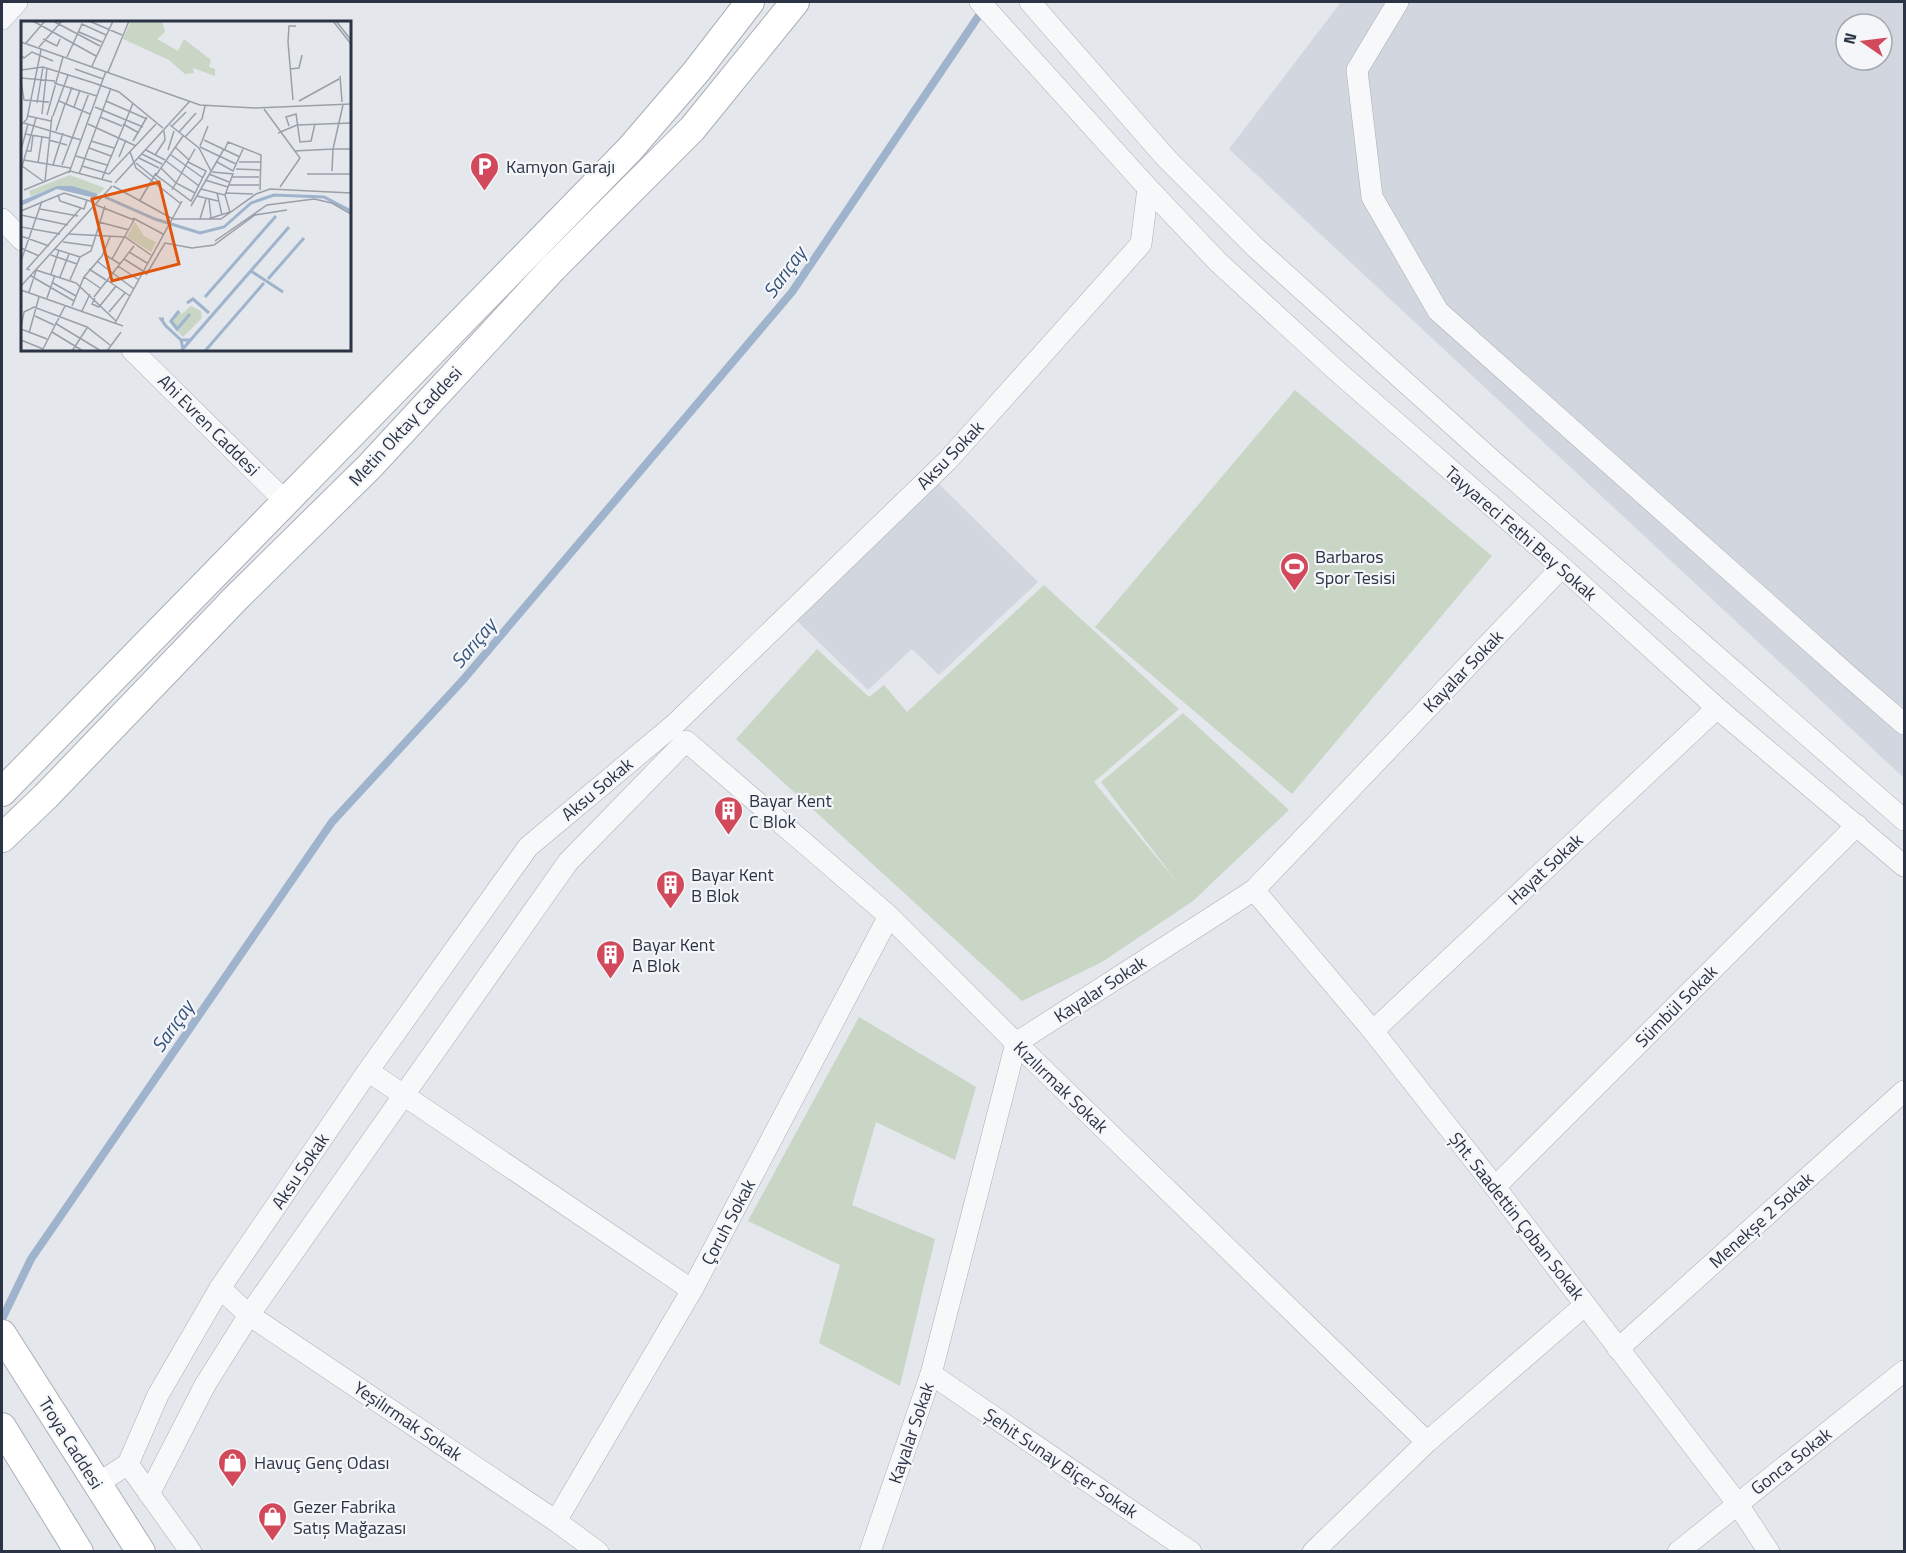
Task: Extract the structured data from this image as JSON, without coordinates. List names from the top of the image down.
{
  "streets": {
    "main road": ["Metin Oktay Caddesi", "Troya Caddesi"],
    "street": [
      "Ahi Evren Caddesi",
      "Aksu Sokak",
      "Tayyareci Fethi Bey Sokak",
      "Kayalar Sokak",
      "Hayat Sokak",
      "Sümbül Sokak",
      "Kızılırmak Sokak",
      "Şht. Saadettin Çoban Sokak",
      "Menekşe 2 Sokak",
      "Çoruh Sokak",
      "Yeşilırmak Sokak",
      "Gonca Sokak",
      "Şehit Sunay Biçer Sokak"
    ]
  },
  "crossings": [
    ["Ahi Evren Caddesi", "Metin Oktay Caddesi"],
    ["Aksu Sokak", "Tayyareci Fethi Bey Sokak"],
    ["Aksu Sokak", "Kızılırmak Sokak"],
    ["Aksu Sokak", "Yeşilırmak Sokak"],
    ["Tayyareci Fethi Bey Sokak", "Kayalar Sokak"],
    ["Tayyareci Fethi Bey Sokak", "Hayat Sokak"],
    ["Tayyareci Fethi Bey Sokak", "Sümbül Sokak"],
    ["Kayalar Sokak", "Kızılırmak Sokak"],
    ["Kayalar Sokak", "Şht. Saadettin Çoban Sokak"],
    ["Kayalar Sokak", "Şehit Sunay Biçer Sokak"],
    ["Hayat Sokak", "Şht. Saadettin Çoban Sokak"],
    ["Sümbül Sokak", "Şht. Saadettin Çoban Sokak"],
    ["Kızılırmak Sokak", "Çoruh Sokak"],
    ["Şht. Saadettin Çoban Sokak", "Menekşe 2 Sokak"],
    ["Şht. Saadettin Çoban Sokak", "Gonca Sokak"],
    ["Çoruh Sokak", "Yeşilırmak Sokak"]
  ],
  "water": ["Sarıçay"],
  "places": {
    "parking": ["Kamyon Garajı"],
    "sports": ["Barbaros Spor Tesisi"],
    "building": ["Bayar Kent C Blok", "Bayar Kent B Blok", "Bayar Kent A Blok"],
    "shop": ["Havuç Genç Odası", "Gezer Fabrika Satış Mağazası"]
  },
  "north": "left"
}
